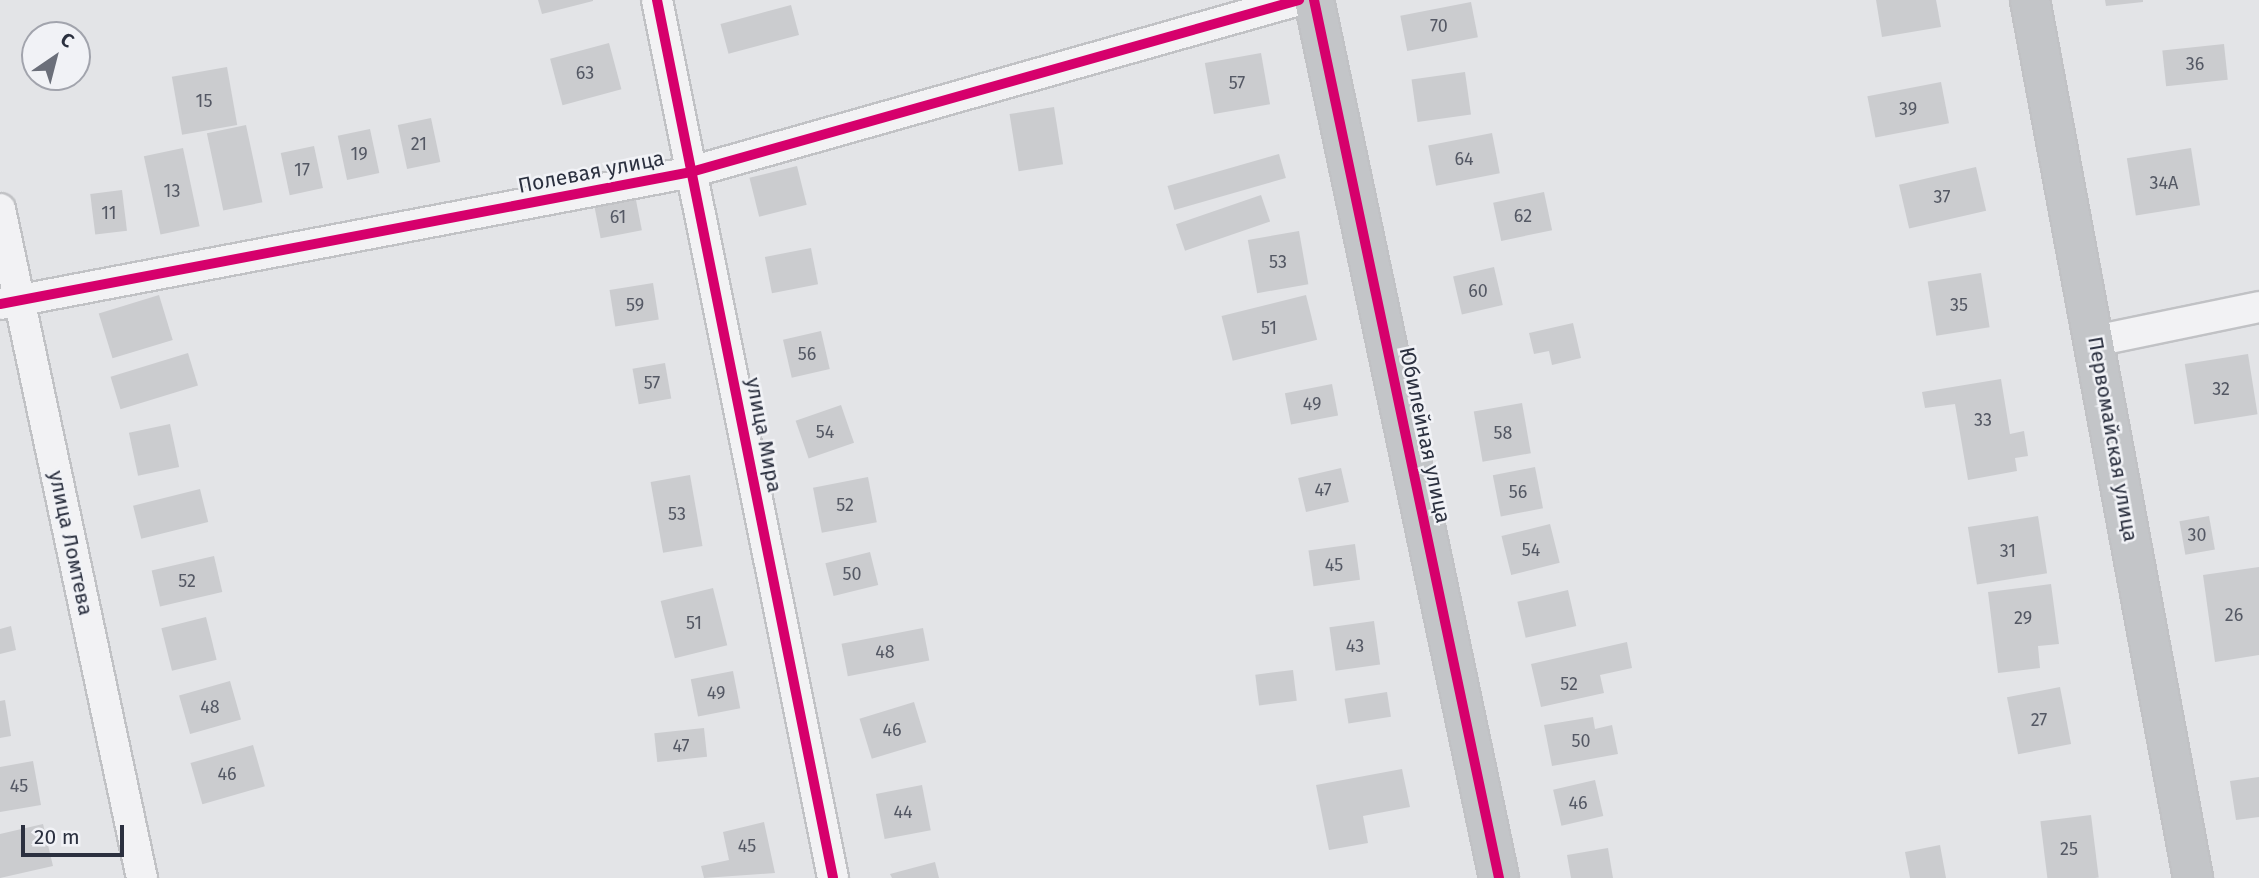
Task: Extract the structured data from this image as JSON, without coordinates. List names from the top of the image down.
{
  "streets": {
    "street": [
      "Полевая улица",
      "улица Мира",
      "Юбилейная улица",
      "Первомайская улица",
      "улица Ломтева"
    ]
  },
  "crossings": [
    ["Полевая улица", "улица Мира"],
    ["Полевая улица", "улица Ломтева"]
  ],
  "house_numbers": [
    "70",
    "36",
    "63",
    "57",
    "15",
    "39",
    "21",
    "19",
    "64",
    "17",
    "34А",
    "13",
    "37",
    "11",
    "62",
    "61",
    "53",
    "60",
    "59",
    "35",
    "51",
    "56",
    "57",
    "32",
    "49",
    "33",
    "54",
    "58",
    "47",
    "56",
    "52",
    "53",
    "30",
    "54",
    "31",
    "45",
    "50",
    "52",
    "26",
    "29",
    "51",
    "43",
    "48",
    "52",
    "49",
    "48",
    "27",
    "46",
    "50",
    "47",
    "46",
    "45",
    "46",
    "44",
    "45",
    "25"
  ],
  "scale_bar": "20 m",
  "north": "top right"
}
